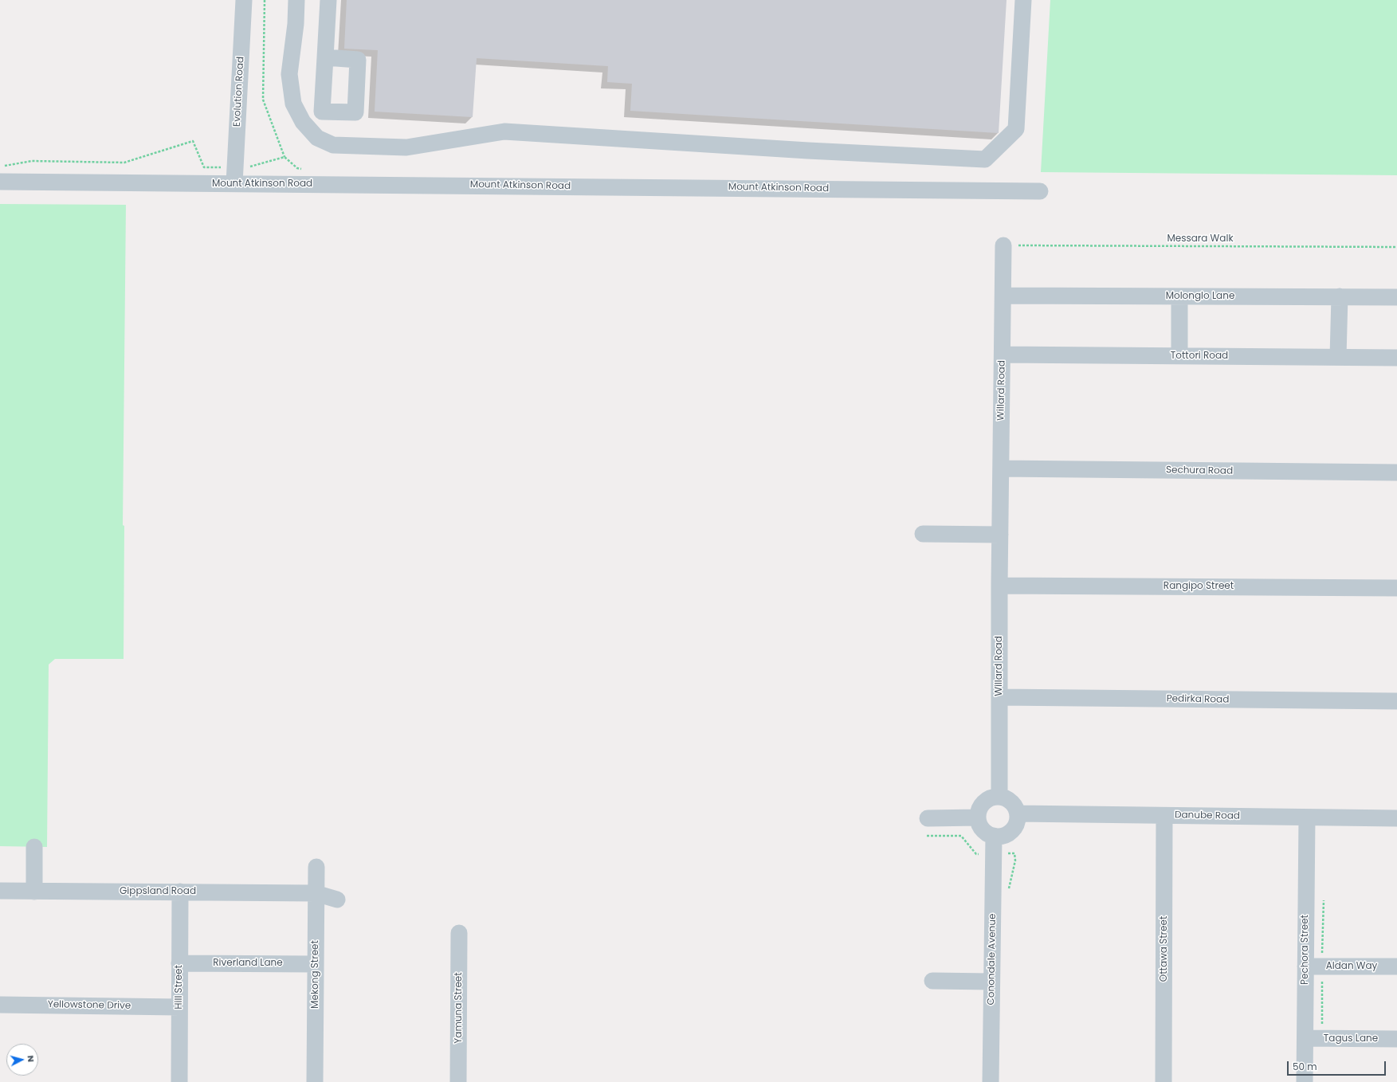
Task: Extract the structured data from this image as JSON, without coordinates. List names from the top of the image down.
{
  "streets": {
    "street": [
      "Evolution Road",
      "Mount Atkinson Road",
      "Molonglo Lane",
      "Tottori Road",
      "Willard Road",
      "Sechura Road",
      "Rangipo Street",
      "Pedirka Road",
      "Danube Road",
      "Gippsland Road",
      "Ottawa Street",
      "Pechora Street",
      "Conondale Avenue",
      "Riverland Lane",
      "Aldan Way",
      "Mekong Street",
      "Hill Street",
      "Yellowstone Drive",
      "Yamuna Street",
      "Tagus Lane"
    ],
    "path": ["Messara Walk"]
  },
  "crossings": [
    ["Evolution Road", "Mount Atkinson Road"],
    ["Messara Walk", "Willard Road"],
    ["Molonglo Lane", "Willard Road"],
    ["Tottori Road", "Willard Road"],
    ["Willard Road", "Sechura Road"],
    ["Willard Road", "Rangipo Street"],
    ["Willard Road", "Pedirka Road"],
    ["Willard Road", "Danube Road"],
    ["Willard Road", "Conondale Avenue"],
    ["Danube Road", "Ottawa Street"],
    ["Danube Road", "Pechora Street"],
    ["Danube Road", "Conondale Avenue"],
    ["Gippsland Road", "Mekong Street"],
    ["Gippsland Road", "Hill Street"],
    ["Pechora Street", "Aldan Way"],
    ["Pechora Street", "Tagus Lane"],
    ["Riverland Lane", "Mekong Street"],
    ["Riverland Lane", "Hill Street"],
    ["Hill Street", "Yellowstone Drive"]
  ],
  "scale_bar": "50 m",
  "north": "right"
}
